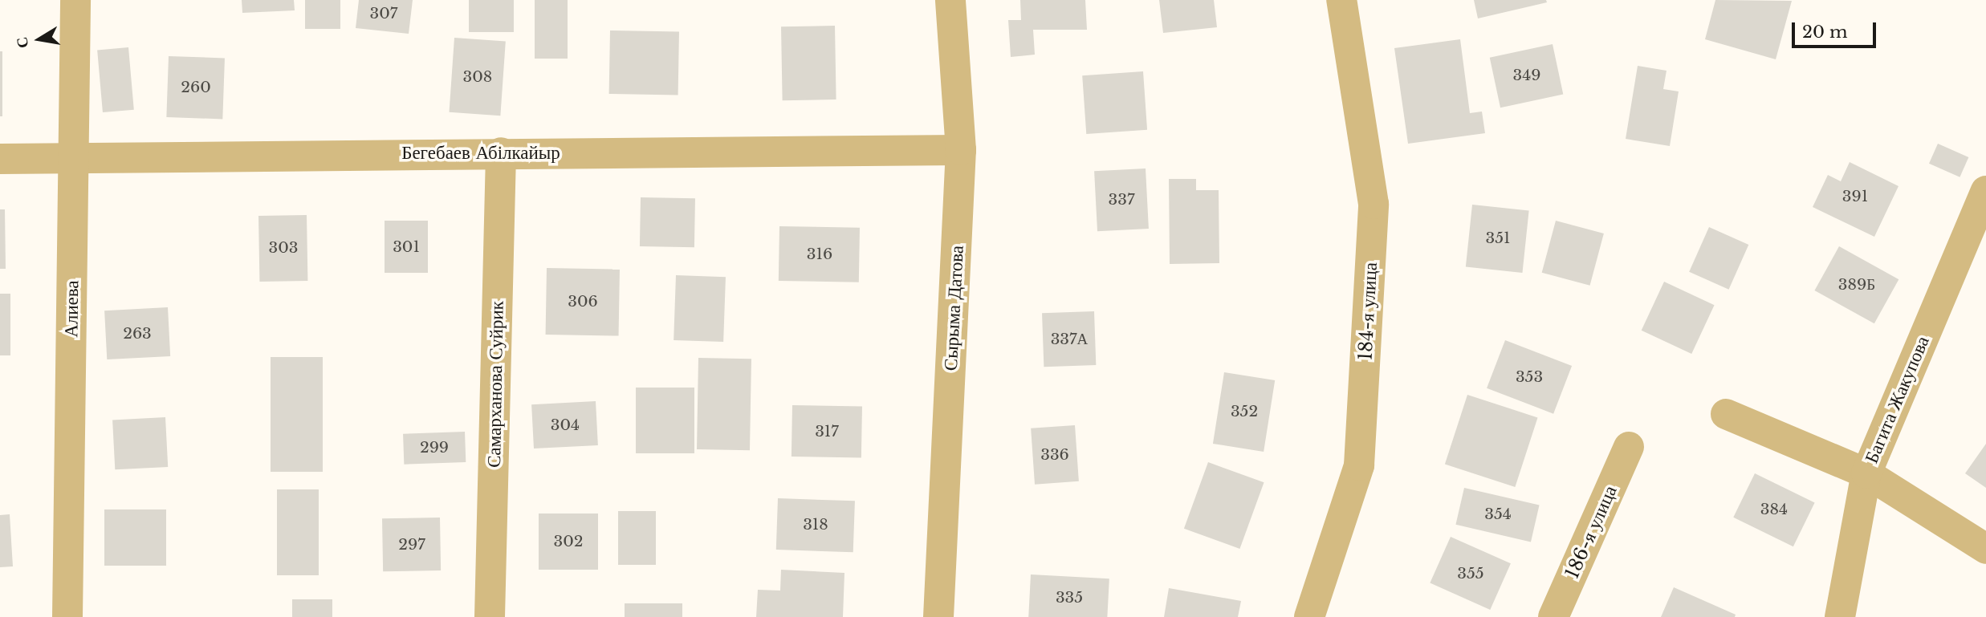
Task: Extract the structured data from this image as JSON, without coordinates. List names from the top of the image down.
{
  "streets": {
    "street": [
      "Бегебаев Абілкайыр",
      "Сырыма Датова",
      "Алиева",
      "184-я улица",
      "Самарханова Суйрик",
      "Багита Жакупова",
      "186-я улица"
    ]
  },
  "crossings": [
    ["Бегебаев Абілкайыр", "Сырыма Датова"],
    ["Бегебаев Абілкайыр", "Алиева"],
    ["Бегебаев Абілкайыр", "Самарханова Суйрик"]
  ],
  "house_numbers": [
    "307",
    "349",
    "308",
    "260",
    "391",
    "337",
    "351",
    "301",
    "303",
    "316",
    "389Б",
    "306",
    "263",
    "337А",
    "353",
    "352",
    "304",
    "317",
    "299",
    "336",
    "384",
    "354",
    "318",
    "302",
    "297",
    "355",
    "335"
  ],
  "scale_bar": "20 m",
  "north": "left"
}
